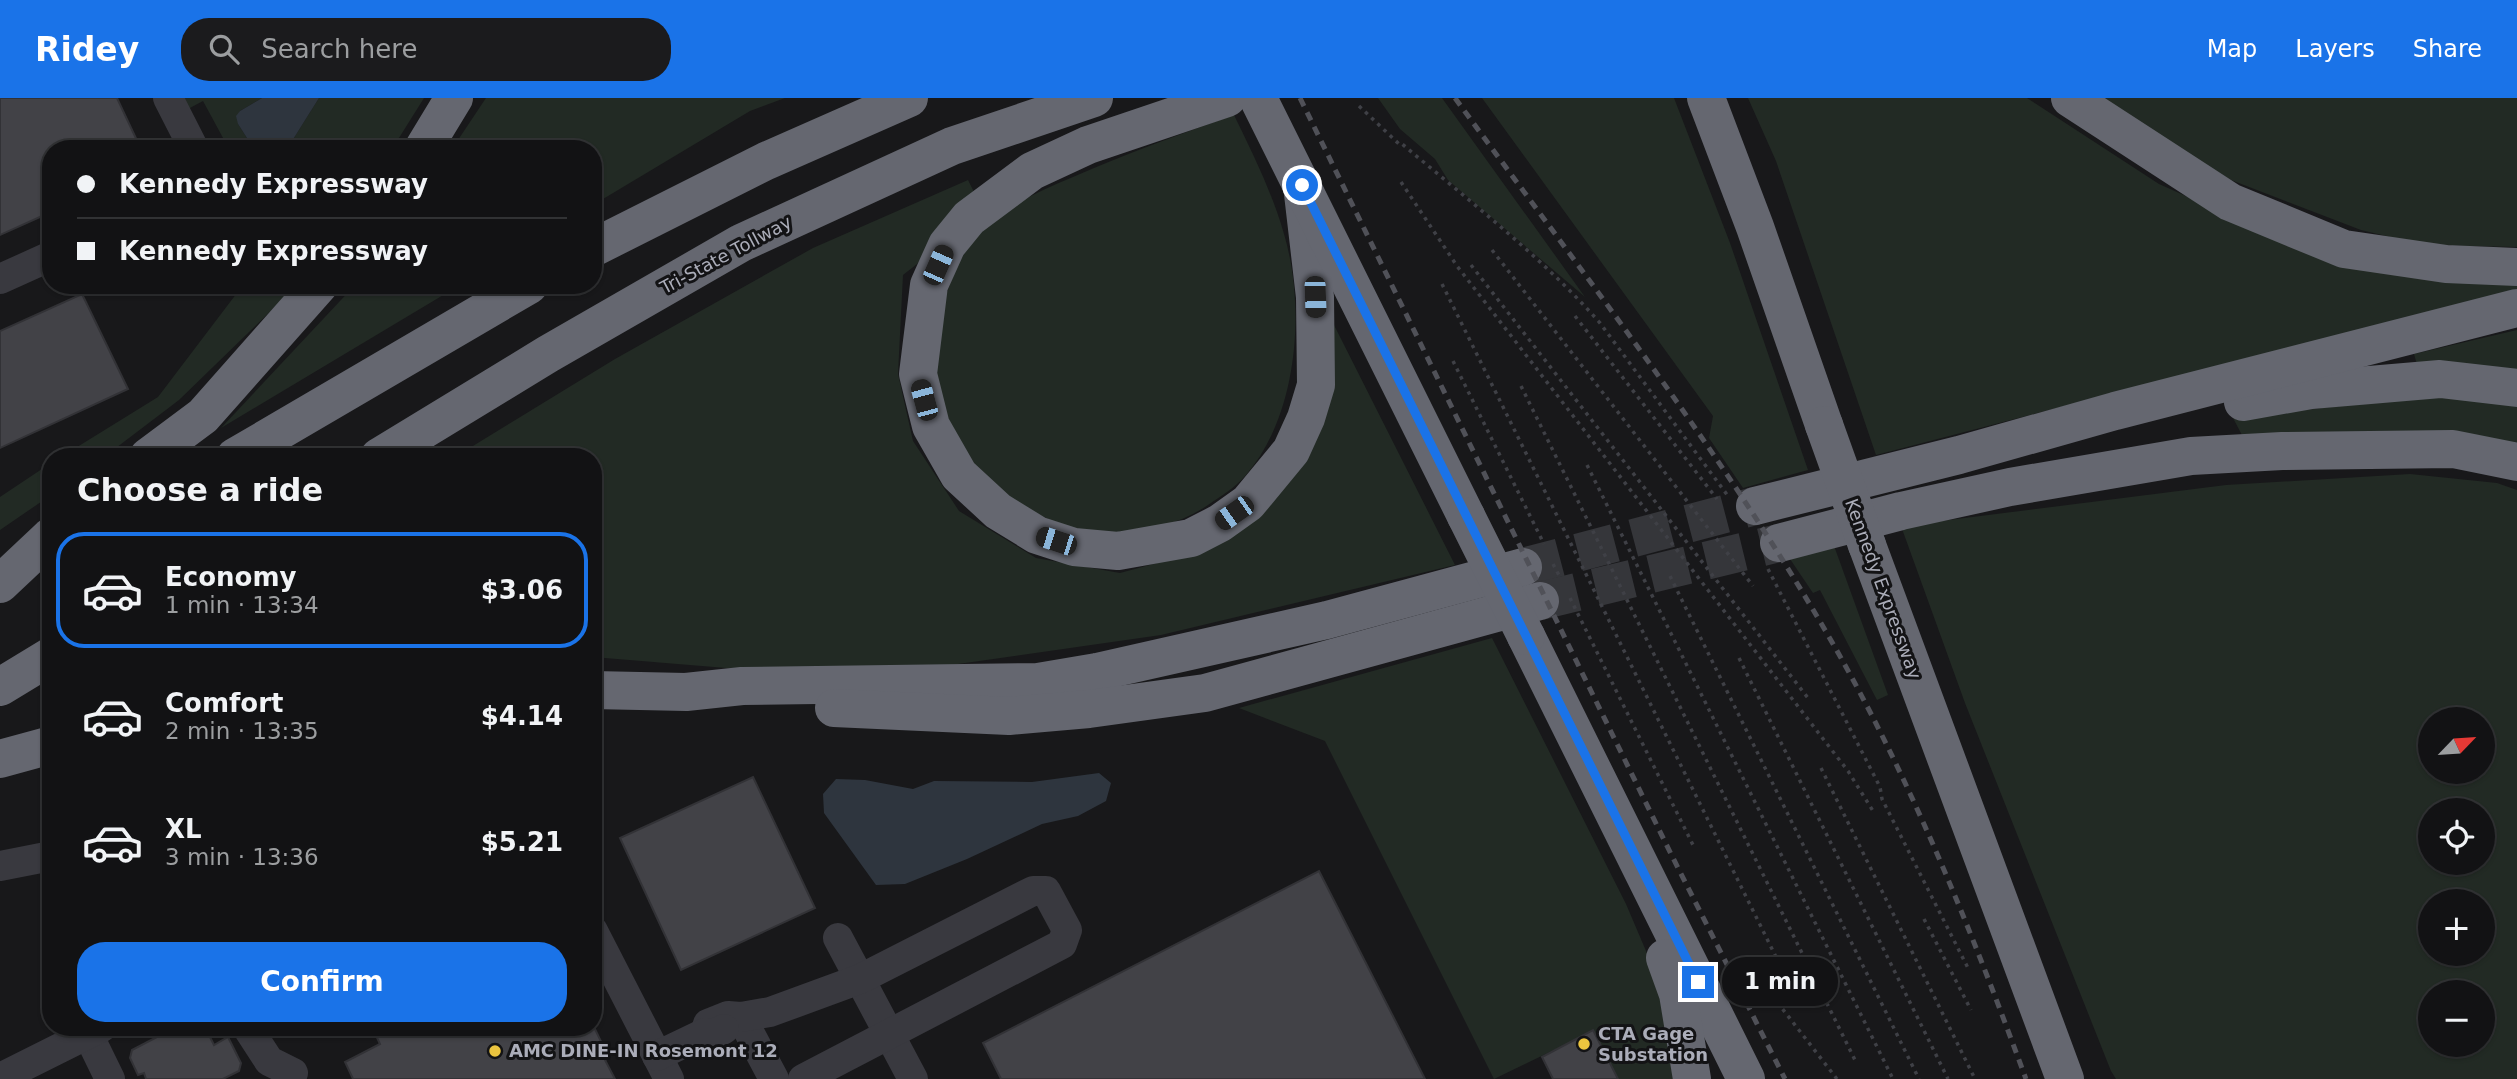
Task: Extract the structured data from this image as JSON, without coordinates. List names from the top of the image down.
{
  "streets": {
    "highway": ["Tri-State Tollway", "Kennedy Expressway"]
  },
  "places": ["CTA Gage Substation", "AMC DINE-IN Rosemont 12"],
  "north": "top right",
  "page": {
    "header": "Ridey",
    "search": "Search here",
    "nav": ["Map", "Layers", "Share"],
    "banner": ["Kennedy Expressway", "Kennedy Expressway"],
    "heading": "Choose a ride",
    "list": [
      {
        "name": "Economy",
        "note": "1 min · 13:34",
        "value": "$3.06"
      },
      {
        "name": "Comfort",
        "note": "2 min · 13:35",
        "value": "$4.14"
      },
      {
        "name": "XL",
        "note": "3 min · 13:36",
        "value": "$5.21"
      }
    ],
    "map_buttons": ["+", "−"],
    "buttons": "Confirm",
    "bubble": "1 min"
  }
}
